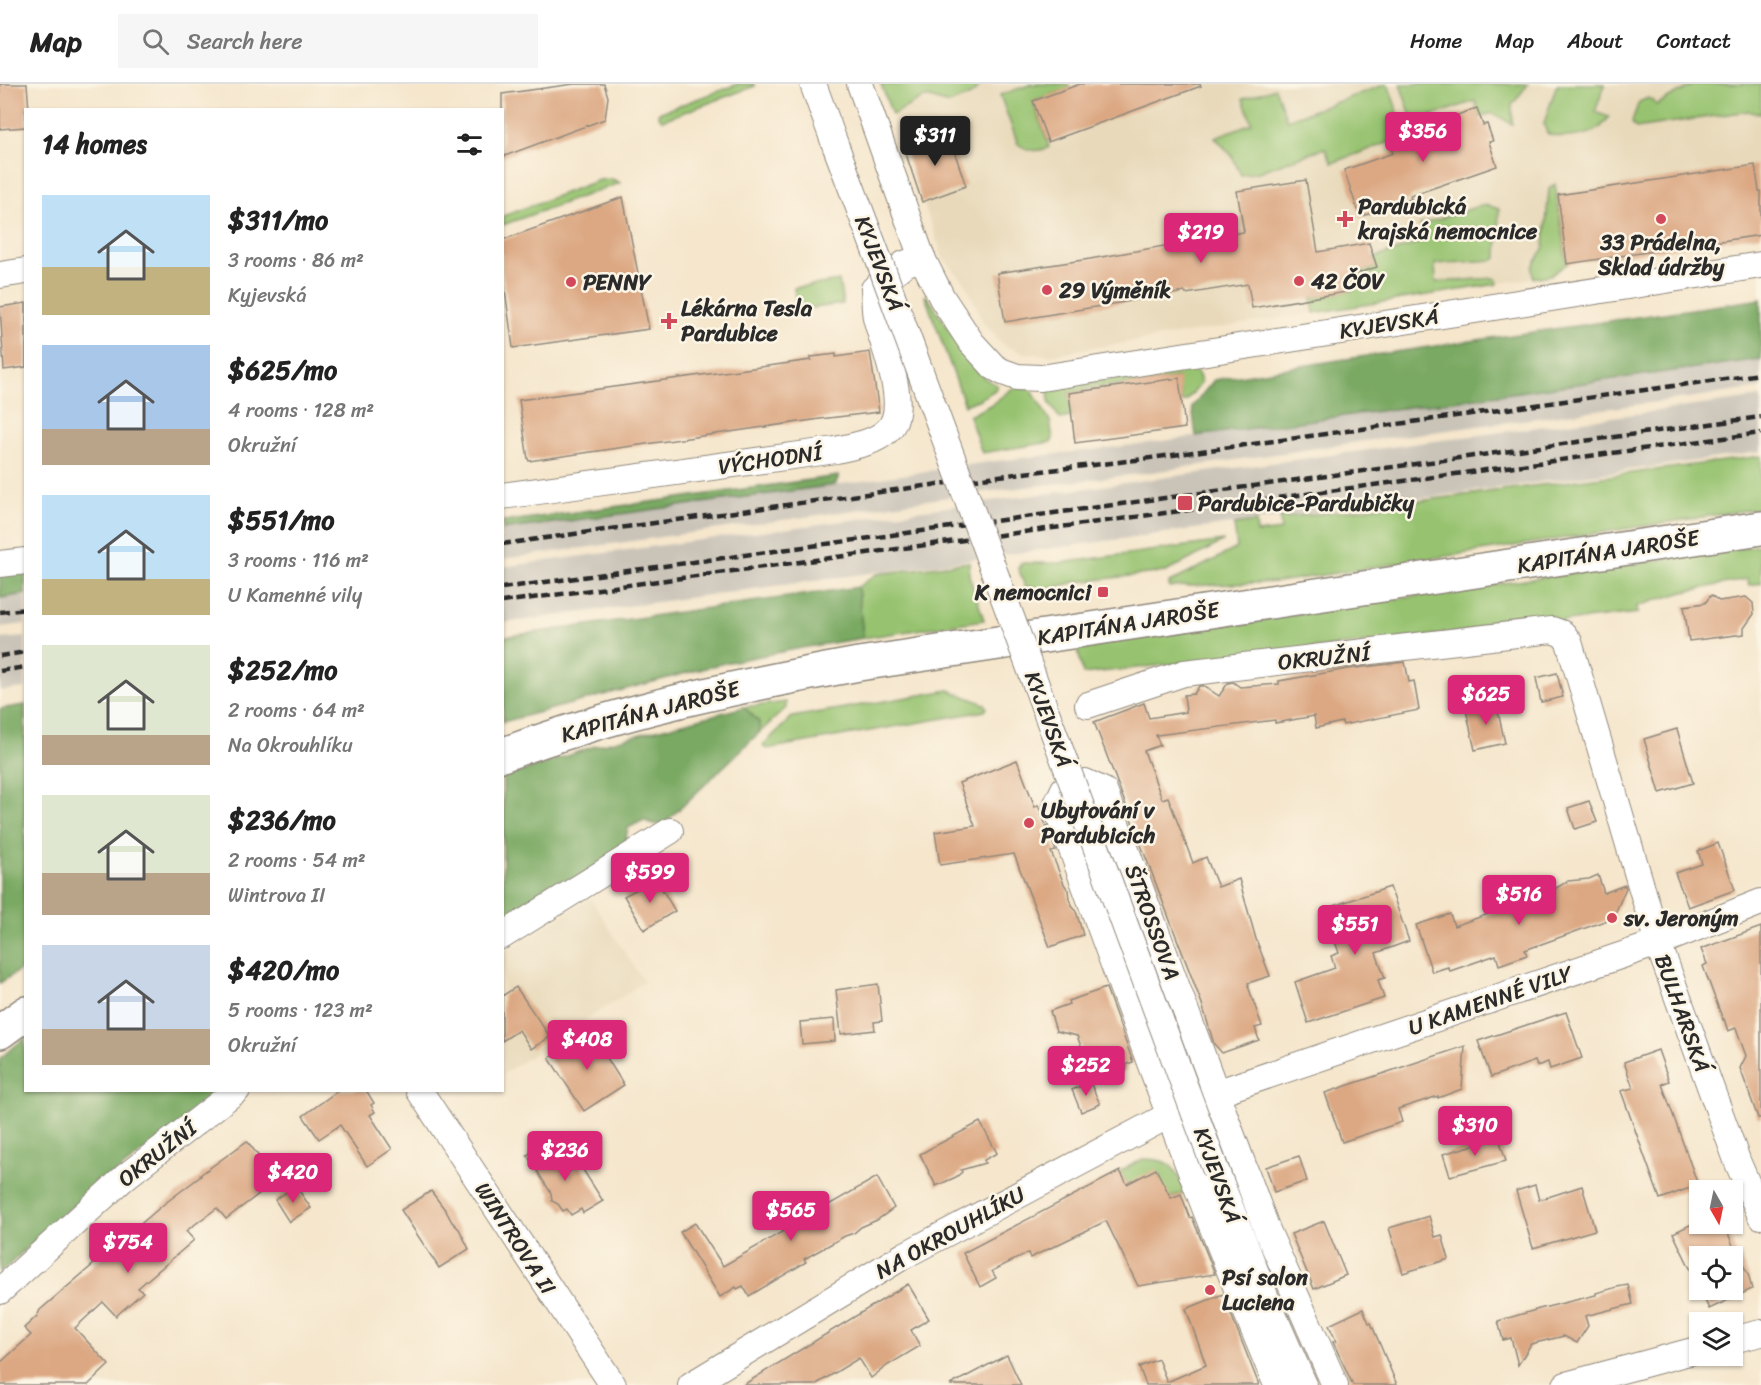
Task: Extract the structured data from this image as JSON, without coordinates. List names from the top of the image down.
{
  "streets": {
    "main road": ["KAPITÁNA JAROŠE"],
    "street": [
      "KYJEVSKÁ",
      "VÝCHODNÍ",
      "OKRUŽNÍ",
      "ŠTROSSOVA",
      "U KAMENNÉ VILY",
      "BULHARSKÁ",
      "NA OKROUHLÍKU",
      "WINTROVA II"
    ]
  },
  "crossings": [
    ["KYJEVSKÁ", "VÝCHODNÍ"],
    ["OKRUŽNÍ", "BULHARSKÁ"],
    ["ŠTROSSOVA", "U KAMENNÉ VILY"],
    ["ŠTROSSOVA", "NA OKROUHLÍKU"],
    ["U KAMENNÉ VILY", "BULHARSKÁ"],
    ["U KAMENNÉ VILY", "NA OKROUHLÍKU"]
  ],
  "places": {
    "health": ["Pardubická krajská nemocnice", "Lékárna Tesla Pardubice"],
    "other": [
      "33 Prádelna, Sklad údržby",
      "42 ČOV",
      "PENNY",
      "29 Výměník",
      "Ubytování v Pardubicích",
      "sv. Jeroným",
      "Psí salon Luciena"
    ],
    "transit": ["Pardubice-Pardubičky", "K nemocnici"]
  },
  "north": "bottom",
  "page": {
    "header": "Map",
    "search": "Search here",
    "nav": [
      "Home",
      "Map",
      "About",
      "Contact"
    ],
    "heading": "14 homes",
    "price": [
      "$356",
      "$311",
      "$219",
      "$625",
      "$599",
      "$516",
      "$551",
      "$408",
      "$252",
      "$310",
      "$236",
      "$420",
      "$565",
      "$754"
    ],
    "list": [
      {
        "name": "$311/mo",
        "note": "3 rooms · 86 m² · Kyjevská"
      },
      {
        "name": "$625/mo",
        "note": "4 rooms · 128 m² · Okružní"
      },
      {
        "name": "$551/mo",
        "note": "3 rooms · 116 m² · U Kamenné vily"
      },
      {
        "name": "$252/mo",
        "note": "2 rooms · 64 m² · Na Okrouhlíku"
      },
      {
        "name": "$236/mo",
        "note": "2 rooms · 54 m² · Wintrova II"
      },
      {
        "name": "$420/mo",
        "note": "5 rooms · 123 m² · Okružní"
      }
    ]
  }
}
